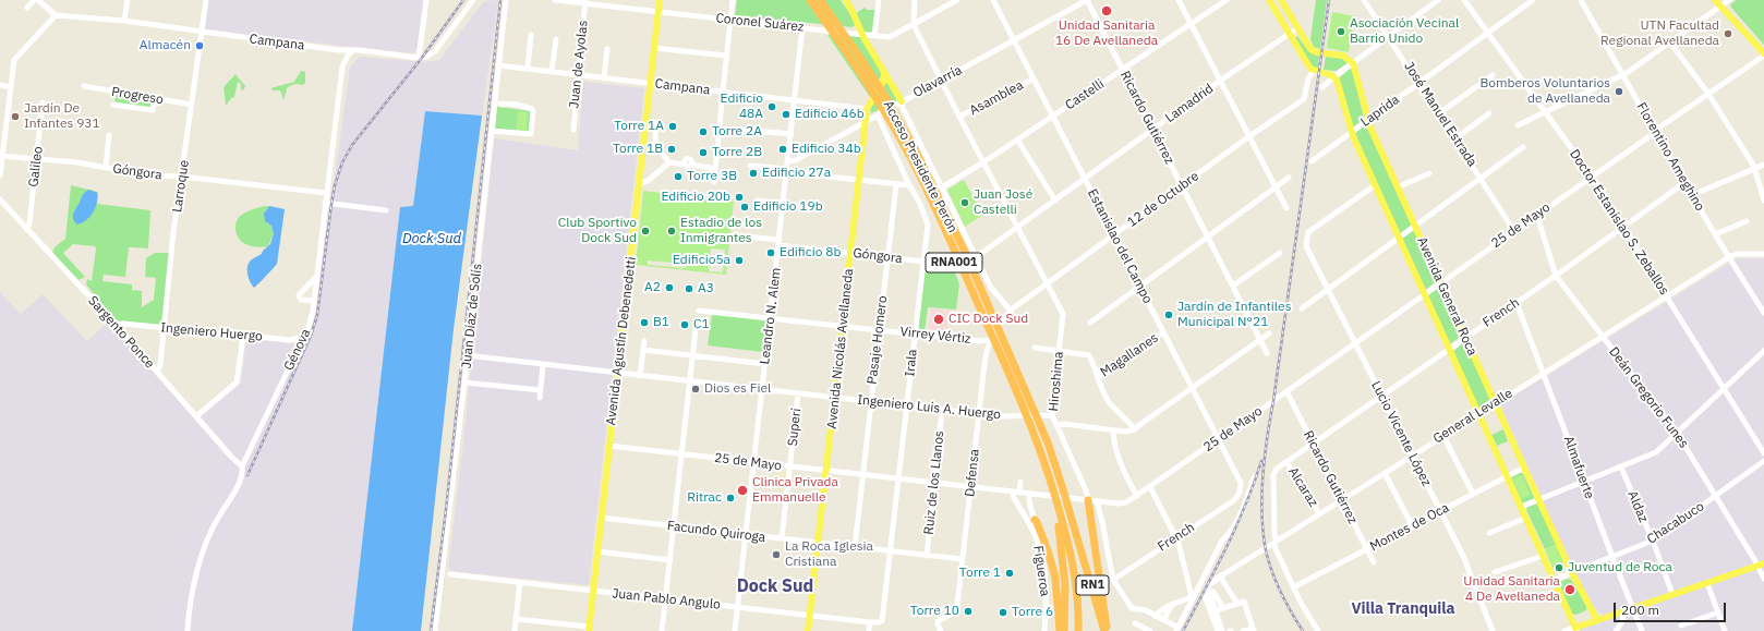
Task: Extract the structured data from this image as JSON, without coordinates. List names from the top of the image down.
{
  "streets": {
    "highway": ["Acceso Presidente Perón", "RNA001", "RN1"],
    "main road": ["Avenida General Roca", "Avenida Agustín Debenedetti", "Avenida Nicolás Avellaneda"],
    "street": [
      "Coronel Suárez",
      "Campana",
      "Juan de Ayolas",
      "Olavarría",
      "Castelli",
      "Progreso",
      "Asamblea",
      "Lamadrid",
      "Laprida",
      "José Manuel Estrada",
      "Ricardo Gutiérrez",
      "Florentino Ameghino",
      "Galileo",
      "Góngora",
      "Larroque",
      "12 de Octubre",
      "Doctor Estanislao S. Zeballos",
      "25 de Mayo",
      "Estanislao del Campo",
      "French",
      "Juan Díaz de Solís",
      "Leandro N. Alem",
      "Sargento Ponce",
      "Ingeniero Huergo",
      "Virrey Vértiz",
      "Pasaje Homero",
      "Génova",
      "Magallanes",
      "Irala",
      "Hiroshima",
      "Deán Gregorio Funes",
      "Ingeniero Luis A. Huergo",
      "General Levalle",
      "Superí",
      "Lucio Vicente López",
      "Almafuerte",
      "Defensa",
      "Ruiz de los Llanos",
      "Alcaraz",
      "Aldaz",
      "Chacabuco",
      "Montes de Oca",
      "Facundo Quiroga",
      "Figueroa",
      "Juan Pablo Angulo"
    ]
  },
  "crossings": [
    ["Coronel Suárez", "Juan de Ayolas"],
    ["Coronel Suárez", "Acceso Presidente Perón"],
    ["Coronel Suárez", "Leandro N. Alem"],
    ["Coronel Suárez", "Avenida Agustín Debenedetti"],
    ["Coronel Suárez", "Hiroshima"],
    ["Campana", "Juan de Ayolas"],
    ["Campana", "Larroque"],
    ["Campana", "Juan Díaz de Solís"],
    ["Campana", "Leandro N. Alem"],
    ["Campana", "Avenida Agustín Debenedetti"],
    ["Campana", "Avenida Nicolás Avellaneda"],
    ["Campana", "Génova"],
    ["Olavarría", "Ricardo Gutiérrez"],
    ["Olavarría", "Acceso Presidente Perón"],
    ["Olavarría", "Estanislao del Campo"],
    ["Olavarría", "Leandro N. Alem"],
    ["Olavarría", "Avenida Nicolás Avellaneda"],
    ["Olavarría", "Irala"],
    ["Olavarría", "Hiroshima"],
    ["Castelli", "Ricardo Gutiérrez"],
    ["Castelli", "Estanislao del Campo"],
    ["Castelli", "Hiroshima"],
    ["Progreso", "Larroque"],
    ["Asamblea", "Estanislao del Campo"],
    ["Asamblea", "Hiroshima"],
    ["Lamadrid", "Ricardo Gutiérrez"],
    ["Lamadrid", "Góngora"],
    ["Lamadrid", "Estanislao del Campo"],
    ["Lamadrid", "Hiroshima"],
    ["Laprida", "José Manuel Estrada"],
    ["Laprida", "Doctor Estanislao S. Zeballos"],
    ["Laprida", "Avenida General Roca"],
    ["José Manuel Estrada", "25 de Mayo"],
    ["Ricardo Gutiérrez", "12 de Octubre"],
    ["Ricardo Gutiérrez", "25 de Mayo"],
    ["Ricardo Gutiérrez", "French"],
    ["Ricardo Gutiérrez", "General Levalle"],
    ["Ricardo Gutiérrez", "Montes de Oca"],
    ["Florentino Ameghino", "25 de Mayo"],
    ["Florentino Ameghino", "French"],
    ["Florentino Ameghino", "General Levalle"],
    ["Galileo", "Góngora"],
    ["Galileo", "Sargento Ponce"],
    ["Acceso Presidente Perón", "Avenida Nicolás Avellaneda"],
    ["Acceso Presidente Perón", "RN1"],
    ["Góngora", "Larroque"],
    ["Góngora", "Leandro N. Alem"],
    ["Góngora", "Pasaje Homero"],
    ["Góngora", "Avenida Nicolás Avellaneda"],
    ["Góngora", "Génova"],
    ["Góngora", "Irala"],
    ["Larroque", "Sargento Ponce"],
    ["Larroque", "Ingeniero Huergo"],
    ["12 de Octubre", "Estanislao del Campo"],
    ["12 de Octubre", "Virrey Vértiz"],
    ["12 de Octubre", "Hiroshima"],
    ["12 de Octubre", "Defensa"],
    ["Doctor Estanislao S. Zeballos", "25 de Mayo"],
    ["Doctor Estanislao S. Zeballos", "French"],
    ["Doctor Estanislao S. Zeballos", "General Levalle"],
    ["25 de Mayo", "Estanislao del Campo"],
    ["25 de Mayo", "Avenida General Roca"],
    ["25 de Mayo", "Leandro N. Alem"],
    ["25 de Mayo", "Pasaje Homero"],
    ["25 de Mayo", "Avenida Agustín Debenedetti"],
    ["25 de Mayo", "Avenida Nicolás Avellaneda"],
    ["25 de Mayo", "Irala"],
    ["25 de Mayo", "Hiroshima"],
    ["25 de Mayo", "Deán Gregorio Funes"],
    ["25 de Mayo", "Superí"],
    ["25 de Mayo", "Lucio Vicente López"],
    ["25 de Mayo", "Defensa"],
    ["25 de Mayo", "Ruiz de los Llanos"],
    ["25 de Mayo", "Figueroa"],
    ["Estanislao del Campo", "French"],
    ["Estanislao del Campo", "Magallanes"],
    ["Avenida General Roca", "French"],
    ["Avenida General Roca", "General Levalle"],
    ["Avenida General Roca", "Lucio Vicente López"],
    ["Avenida General Roca", "Chacabuco"],
    ["Avenida General Roca", "Montes de Oca"],
    ["French", "Deán Gregorio Funes"],
    ["French", "General Levalle"],
    ["French", "Lucio Vicente López"],
    ["French", "Almafuerte"],
    ["French", "Alcaraz"],
    ["Juan Díaz de Solís", "Ingeniero Luis A. Huergo"],
    ["Leandro N. Alem", "Virrey Vértiz"],
    ["Leandro N. Alem", "Ingeniero Luis A. Huergo"],
    ["Leandro N. Alem", "Facundo Quiroga"],
    ["Leandro N. Alem", "Juan Pablo Angulo"],
    ["Sargento Ponce", "Ingeniero Huergo"],
    ["Sargento Ponce", "Génova"],
    ["Ingeniero Huergo", "Génova"],
    ["Virrey Vértiz", "Pasaje Homero"],
    ["Virrey Vértiz", "Avenida Nicolás Avellaneda"],
    ["Virrey Vértiz", "Irala"],
    ["Virrey Vértiz", "Defensa"],
    ["Pasaje Homero", "Ingeniero Luis A. Huergo"],
    ["Pasaje Homero", "Facundo Quiroga"],
    ["Avenida Agustín Debenedetti", "Ingeniero Luis A. Huergo"],
    ["Avenida Agustín Debenedetti", "Facundo Quiroga"],
    ["Avenida Agustín Debenedetti", "Juan Pablo Angulo"],
    ["Avenida Nicolás Avellaneda", "Ingeniero Luis A. Huergo"],
    ["Avenida Nicolás Avellaneda", "Facundo Quiroga"],
    ["Avenida Nicolás Avellaneda", "Juan Pablo Angulo"],
    ["Irala", "Ingeniero Luis A. Huergo"],
    ["Irala", "Facundo Quiroga"],
    ["Irala", "Juan Pablo Angulo"],
    ["Hiroshima", "Ingeniero Luis A. Huergo"],
    ["Deán Gregorio Funes", "General Levalle"],
    ["Deán Gregorio Funes", "Chacabuco"],
    ["Ingeniero Luis A. Huergo", "Superí"],
    ["Ingeniero Luis A. Huergo", "Defensa"],
    ["Ingeniero Luis A. Huergo", "Ruiz de los Llanos"],
    ["General Levalle", "Lucio Vicente López"],
    ["General Levalle", "Almafuerte"],
    ["General Levalle", "Alcaraz"],
    ["Superí", "Facundo Quiroga"],
    ["Lucio Vicente López", "Montes de Oca"],
    ["Almafuerte", "Chacabuco"],
    ["Defensa", "Facundo Quiroga"],
    ["Ruiz de los Llanos", "Facundo Quiroga"],
    ["Aldaz", "Chacabuco"]
  ],
  "districts": ["Dock Sud", "Villa Tranquila"],
  "water": ["Dock Sud"],
  "places": [
    "Unidad Sanitaria 16 De Avellaneda",
    "Asociación Vecinal Barrio Unido",
    "UTN Facultad Regional Avellaneda",
    "Almacén",
    "Bomberos Voluntarios de Avellaneda",
    "Edificio 48A",
    "Edificio 46b",
    "Jardín De Infantes 931",
    "Torre 1A",
    "Torre 2A",
    "Torre 1B",
    "Edificio 34b",
    "Torre 2B",
    "Edificio 27a",
    "Torre 3B",
    "Edificio 20b",
    "Juan José Castelli",
    "Edificio 19b",
    "Club Sportivo Dock Sud",
    "Estadio de los Inmigrantes",
    "Edificio 8b",
    "Edificio5a",
    "A2",
    "A3",
    "Jardín de Infantiles Municipal N°21",
    "CIC Dock Sud",
    "B1",
    "C1",
    "Dios es Fiel",
    "Clinica Privada Emmanuelle",
    "Ritrac",
    "La Roca Iglesia Cristiana",
    "Juventud de Roca",
    "Torre 1",
    "Unidad Sanitaria 4 De Avellaneda",
    "Torre 10",
    "Torre 6"
  ],
  "scale_bar": "200 m"
}
